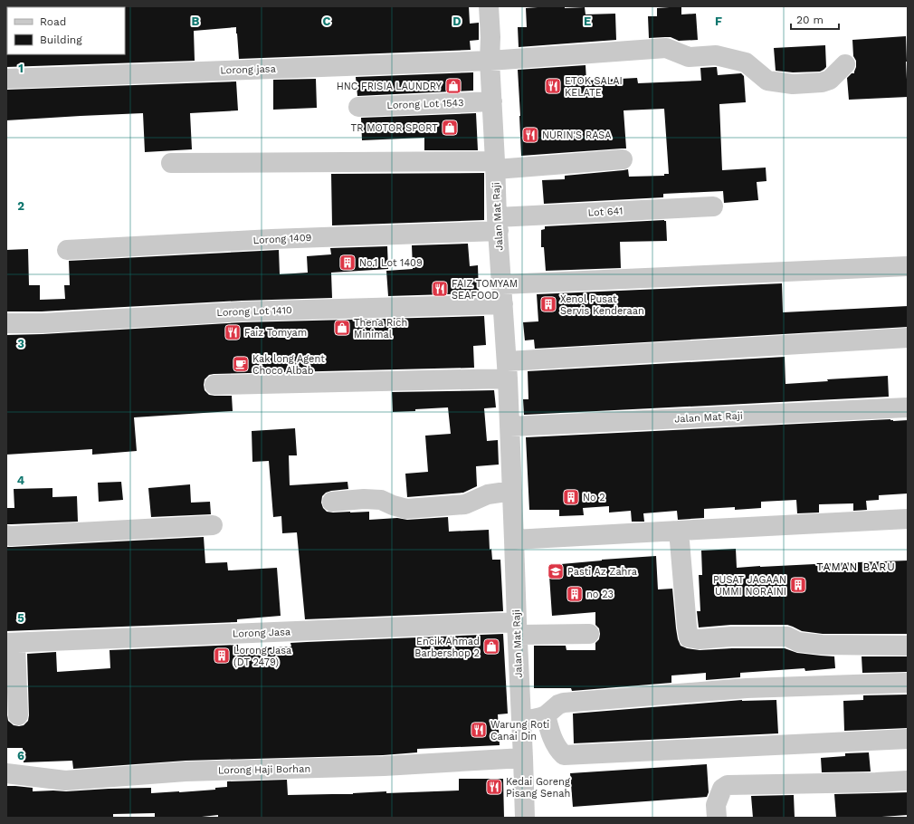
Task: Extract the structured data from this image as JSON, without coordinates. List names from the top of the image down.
{
  "streets": {
    "street": [
      "Lorong jasa",
      "Lorong Lot 1543",
      "Lot 641",
      "Jalan Mat Raji",
      "Lorong 1409",
      "Lorong Lot 1410",
      "Lorong Jasa",
      "Lorong Haji Borhan"
    ]
  },
  "crossings": [
    ["Lorong jasa", "Jalan Mat Raji"],
    ["Lorong Lot 1543", "Jalan Mat Raji"],
    ["Lot 641", "Jalan Mat Raji"],
    ["Lot 641", "Lorong 1409"],
    ["Jalan Mat Raji", "Lorong 1409"],
    ["Jalan Mat Raji", "Lorong Lot 1410"],
    ["Jalan Mat Raji", "Lorong Jasa"],
    ["Jalan Mat Raji", "Lorong Haji Borhan"]
  ],
  "districts": ["TAMAN BARU"],
  "places": {
    "shop": [
      "HNC FRISIA LAUNDRY",
      "TR MOTOR SPORT",
      "Thena Rich Minimal",
      "Encik Ahmad Barbershop 2"
    ],
    "restaurant": [
      "ETOK SALAI KELATE",
      "NURIN'S RASA",
      "FAIZ TOMYAM SEAFOOD",
      "Faiz Tomyam",
      "Warung Roti Canai Din",
      "Kedai Goreng Pisang Senah"
    ],
    "building": [
      "No.1 Lot 1409",
      "Xenol Pusat Servis Kenderaan",
      "No 2",
      "PUSAT JAGAAN UMMI NORAINI",
      "no 23",
      "Lorong Jasa (DT 2479)"
    ],
    "cafe": ["Kak long Agent Choco Albab"],
    "school or university": ["Pasti Az Zahra"]
  },
  "legend": ["Road", "Building"],
  "scale_bar": "20 m",
  "grid": {
    "columns": [
      "B",
      "C",
      "D",
      "E",
      "F"
    ],
    "rows": [
      "1",
      "2",
      "3",
      "4",
      "5",
      "6"
    ]
  }
}
